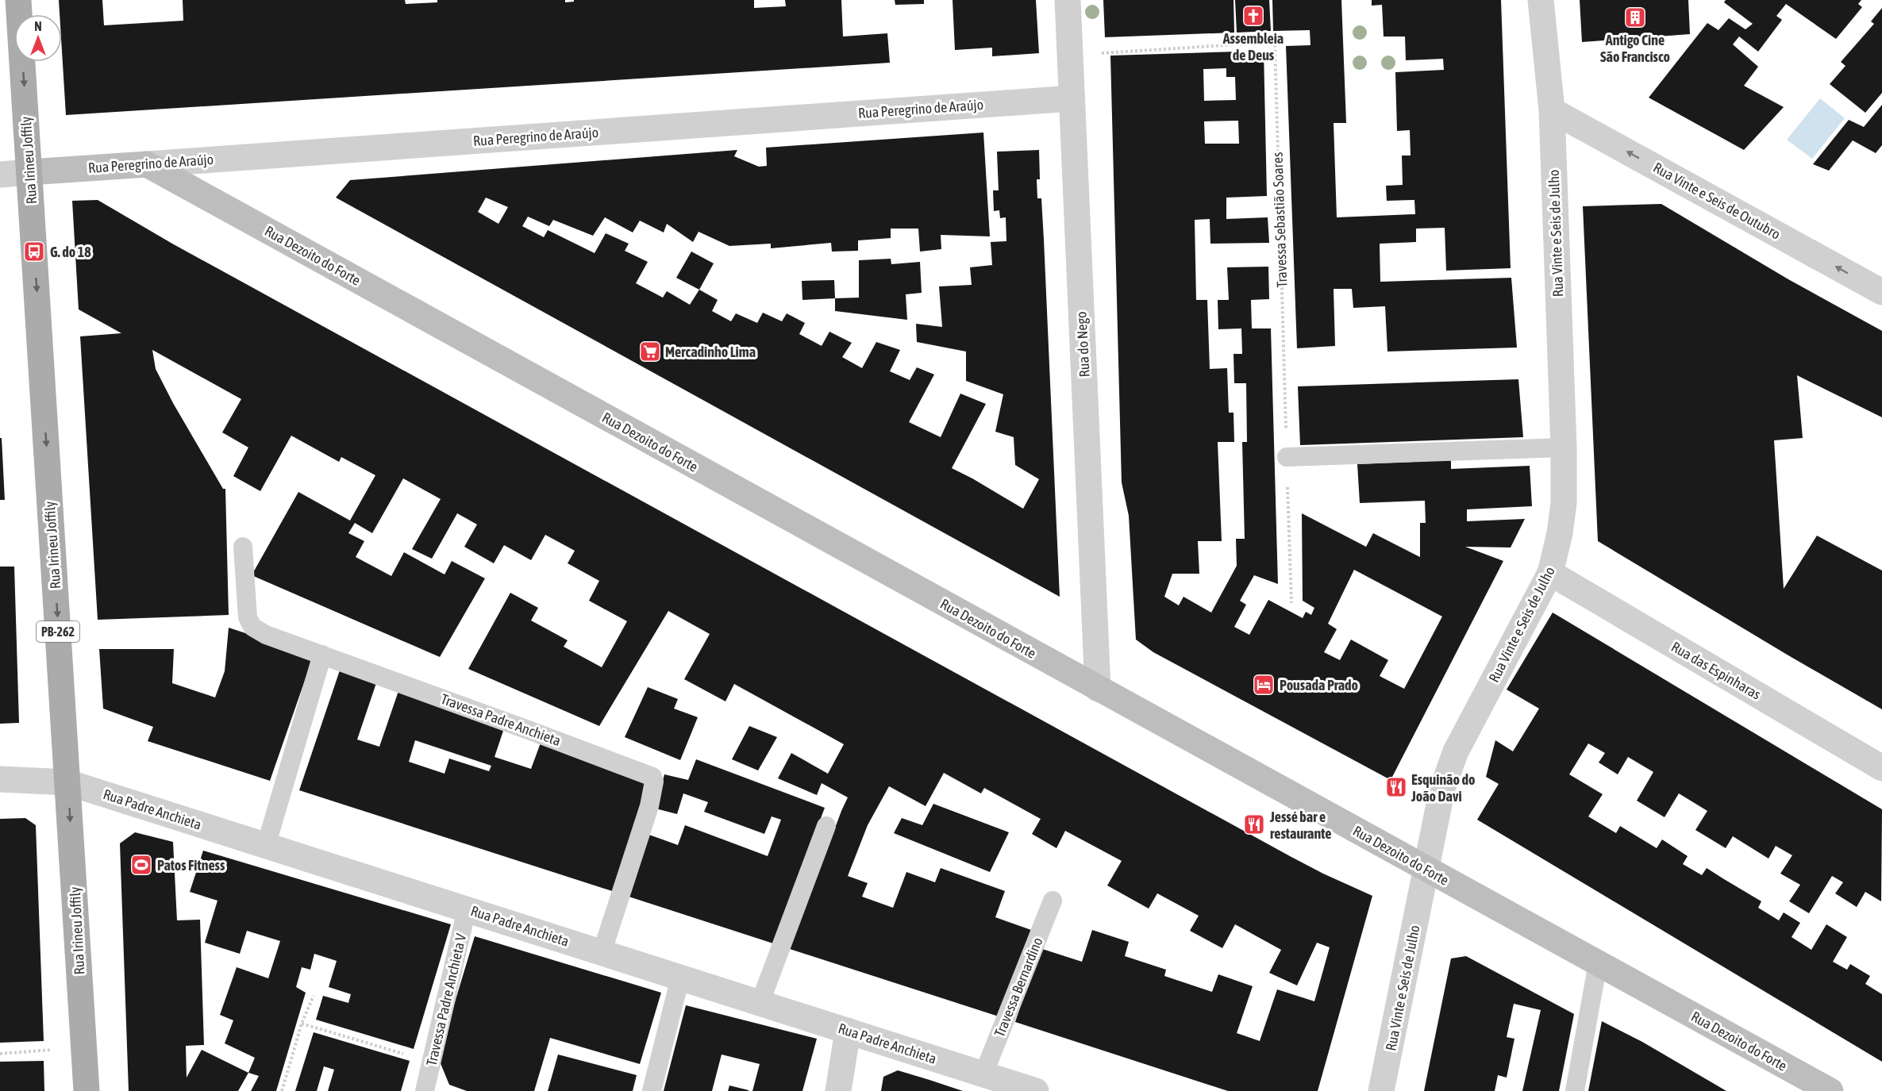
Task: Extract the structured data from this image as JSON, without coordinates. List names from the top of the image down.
{
  "streets": {
    "main road": [
      "Rua Peregrino de Araújo",
      "Rua Irineu Joffily",
      "Rua Dezoito do Forte",
      "PB-262"
    ],
    "street": [
      "Rua Vinte e Seis de Outubro",
      "Rua Vinte e Seis de Julho",
      "Rua do Nego",
      "Rua das Espinharas",
      "Rua Padre Anchieta"
    ],
    "lane": ["Travessa Padre Anchieta", "Travessa Bernardino", "Travessa Padre Anchieta V"],
    "path": ["Travessa Sebastião Soares"]
  },
  "crossings": [
    ["Rua Peregrino de Araújo", "Rua Irineu Joffily"],
    ["Rua Peregrino de Araújo", "Rua Dezoito do Forte"],
    ["Rua Peregrino de Araújo", "Rua do Nego"],
    ["Rua Irineu Joffily", "Rua Padre Anchieta"],
    ["Rua Vinte e Seis de Outubro", "Rua Vinte e Seis de Julho"],
    ["Travessa Sebastião Soares", "Rua do Nego"],
    ["Rua Vinte e Seis de Julho", "Rua Dezoito do Forte"],
    ["Rua Vinte e Seis de Julho", "Rua das Espinharas"],
    ["Rua Dezoito do Forte", "Rua do Nego"],
    ["Travessa Padre Anchieta", "Rua Padre Anchieta"],
    ["Rua Padre Anchieta", "Travessa Bernardino"],
    ["Rua Padre Anchieta", "Travessa Padre Anchieta V"]
  ],
  "one_way": ["Rua Irineu Joffily", "Rua Vinte e Seis de Outubro"],
  "places": {
    "church": ["Assembleia de Deus"],
    "building": ["Antigo Cine São Francisco"],
    "bus stop": ["G. do 18"],
    "supermarket": ["Mercadinho Lima"],
    "hotel": ["Pousada Prado"],
    "restaurant": ["Esquinão do João Davi", "Jessé bar e restaurante"],
    "sports": ["Patos Fitness"]
  },
  "north": "top"
}
